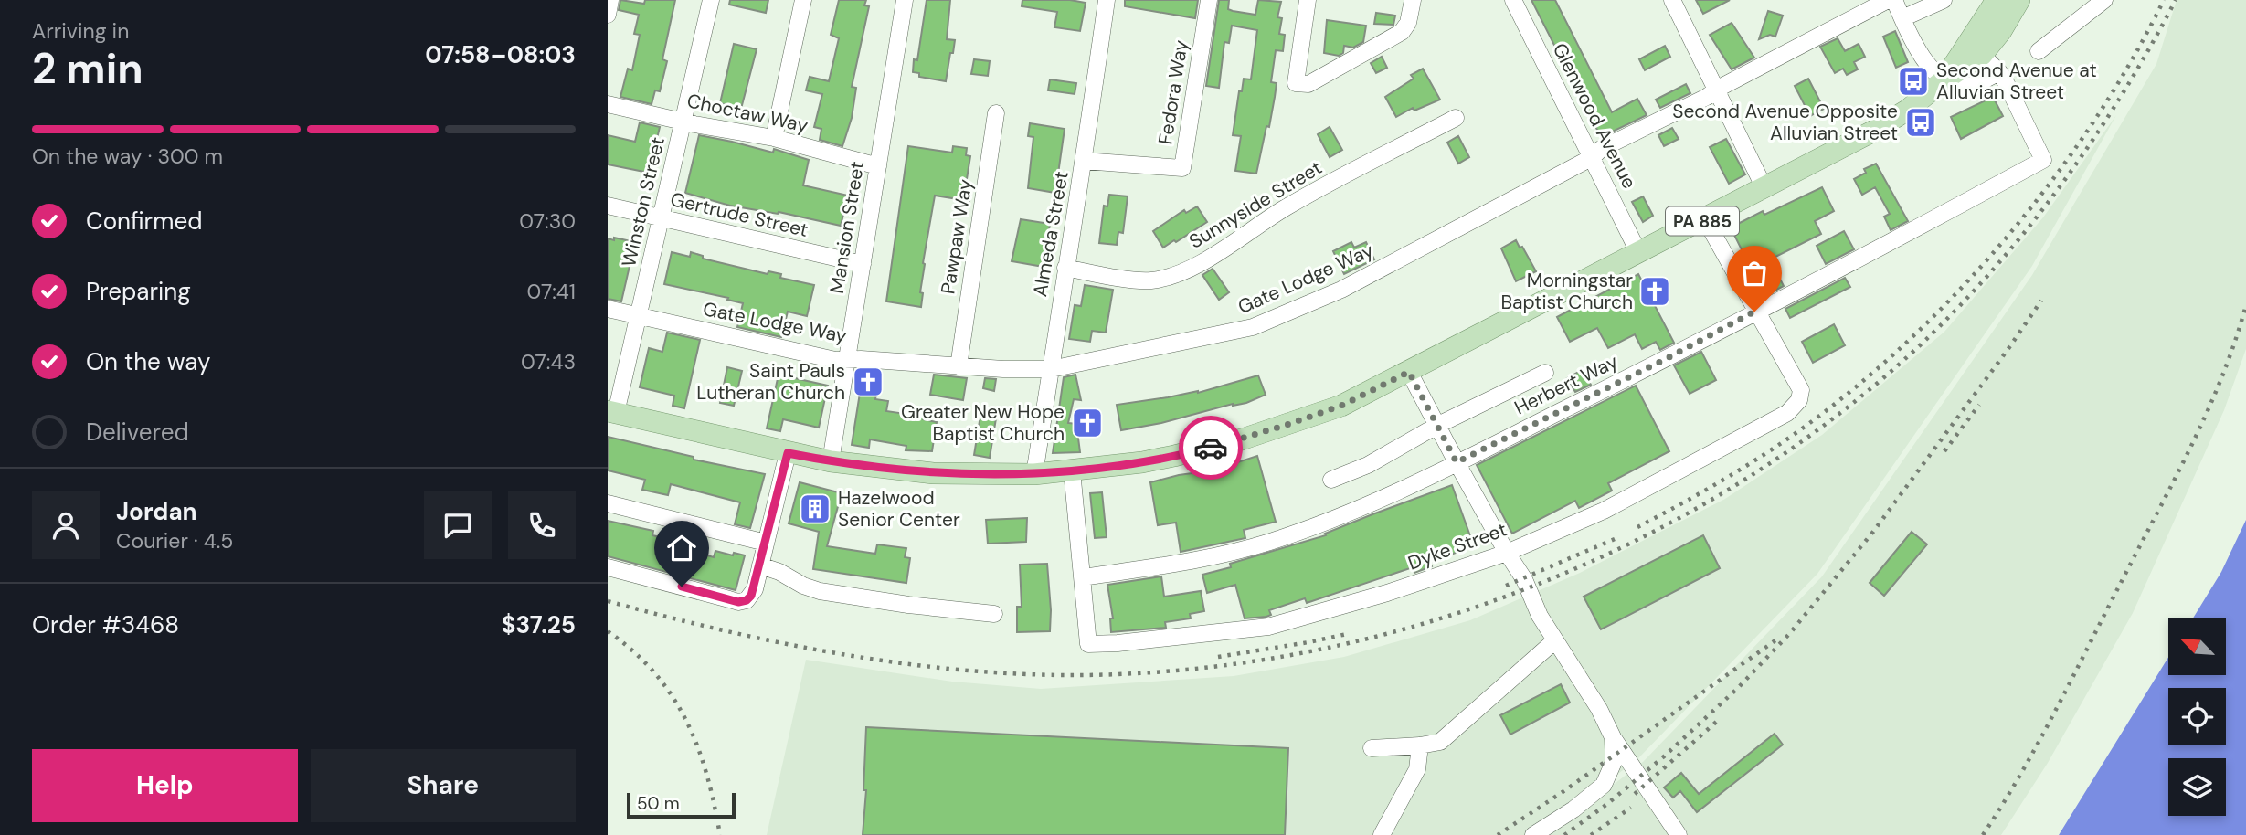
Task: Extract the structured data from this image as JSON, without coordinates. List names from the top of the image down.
{
  "streets": {
    "main road": ["PA 885"],
    "street": [
      "Fedora Way",
      "Choctaw Way",
      "Glenwood Avenue",
      "Winston Street",
      "Sunnyside Street",
      "Gertrude Street",
      "Mansion Street",
      "Almeda Street",
      "Pawpaw Way",
      "Gate Lodge Way",
      "Herbert Way",
      "Dyke Street"
    ]
  },
  "crossings": [
    ["Fedora Way", "Almeda Street"],
    ["Choctaw Way", "Winston Street"],
    ["Choctaw Way", "Mansion Street"],
    ["Glenwood Avenue", "PA 885"],
    ["Glenwood Avenue", "Gate Lodge Way"],
    ["Winston Street", "Gertrude Street"],
    ["Winston Street", "PA 885"],
    ["Winston Street", "Gate Lodge Way"],
    ["Sunnyside Street", "Almeda Street"],
    ["Gertrude Street", "Mansion Street"],
    ["PA 885", "Mansion Street"],
    ["PA 885", "Almeda Street"],
    ["Mansion Street", "Gate Lodge Way"],
    ["Almeda Street", "Gate Lodge Way"],
    ["Pawpaw Way", "Gate Lodge Way"],
    ["Herbert Way", "Dyke Street"]
  ],
  "places": {
    "bus stop": ["Second Avenue at Alluvian Street", "Second Avenue Opposite Alluvian Street"],
    "church": ["Morningstar Baptist Church", "Saint Pauls Lutheran Church", "Greater New Hope Baptist Church"],
    "building": ["Hazelwood Senior Center"]
  },
  "scale_bar": "50 m",
  "north": "top left",
  "page": {
    "heading": ["2 min", "Arriving in", "07:58–08:03"],
    "panel": [
      "Jordan",
      "Courier · 4.5",
      "Order #3468",
      "$37.25"
    ],
    "bar": "On the way · 300 m",
    "list": [
      ["Confirmed", "07:30"],
      ["Preparing", "07:41"],
      ["On the way", "07:43"],
      "Delivered"
    ],
    "buttons": ["Help", "Share"],
    "scale": "50 m"
  }
}
